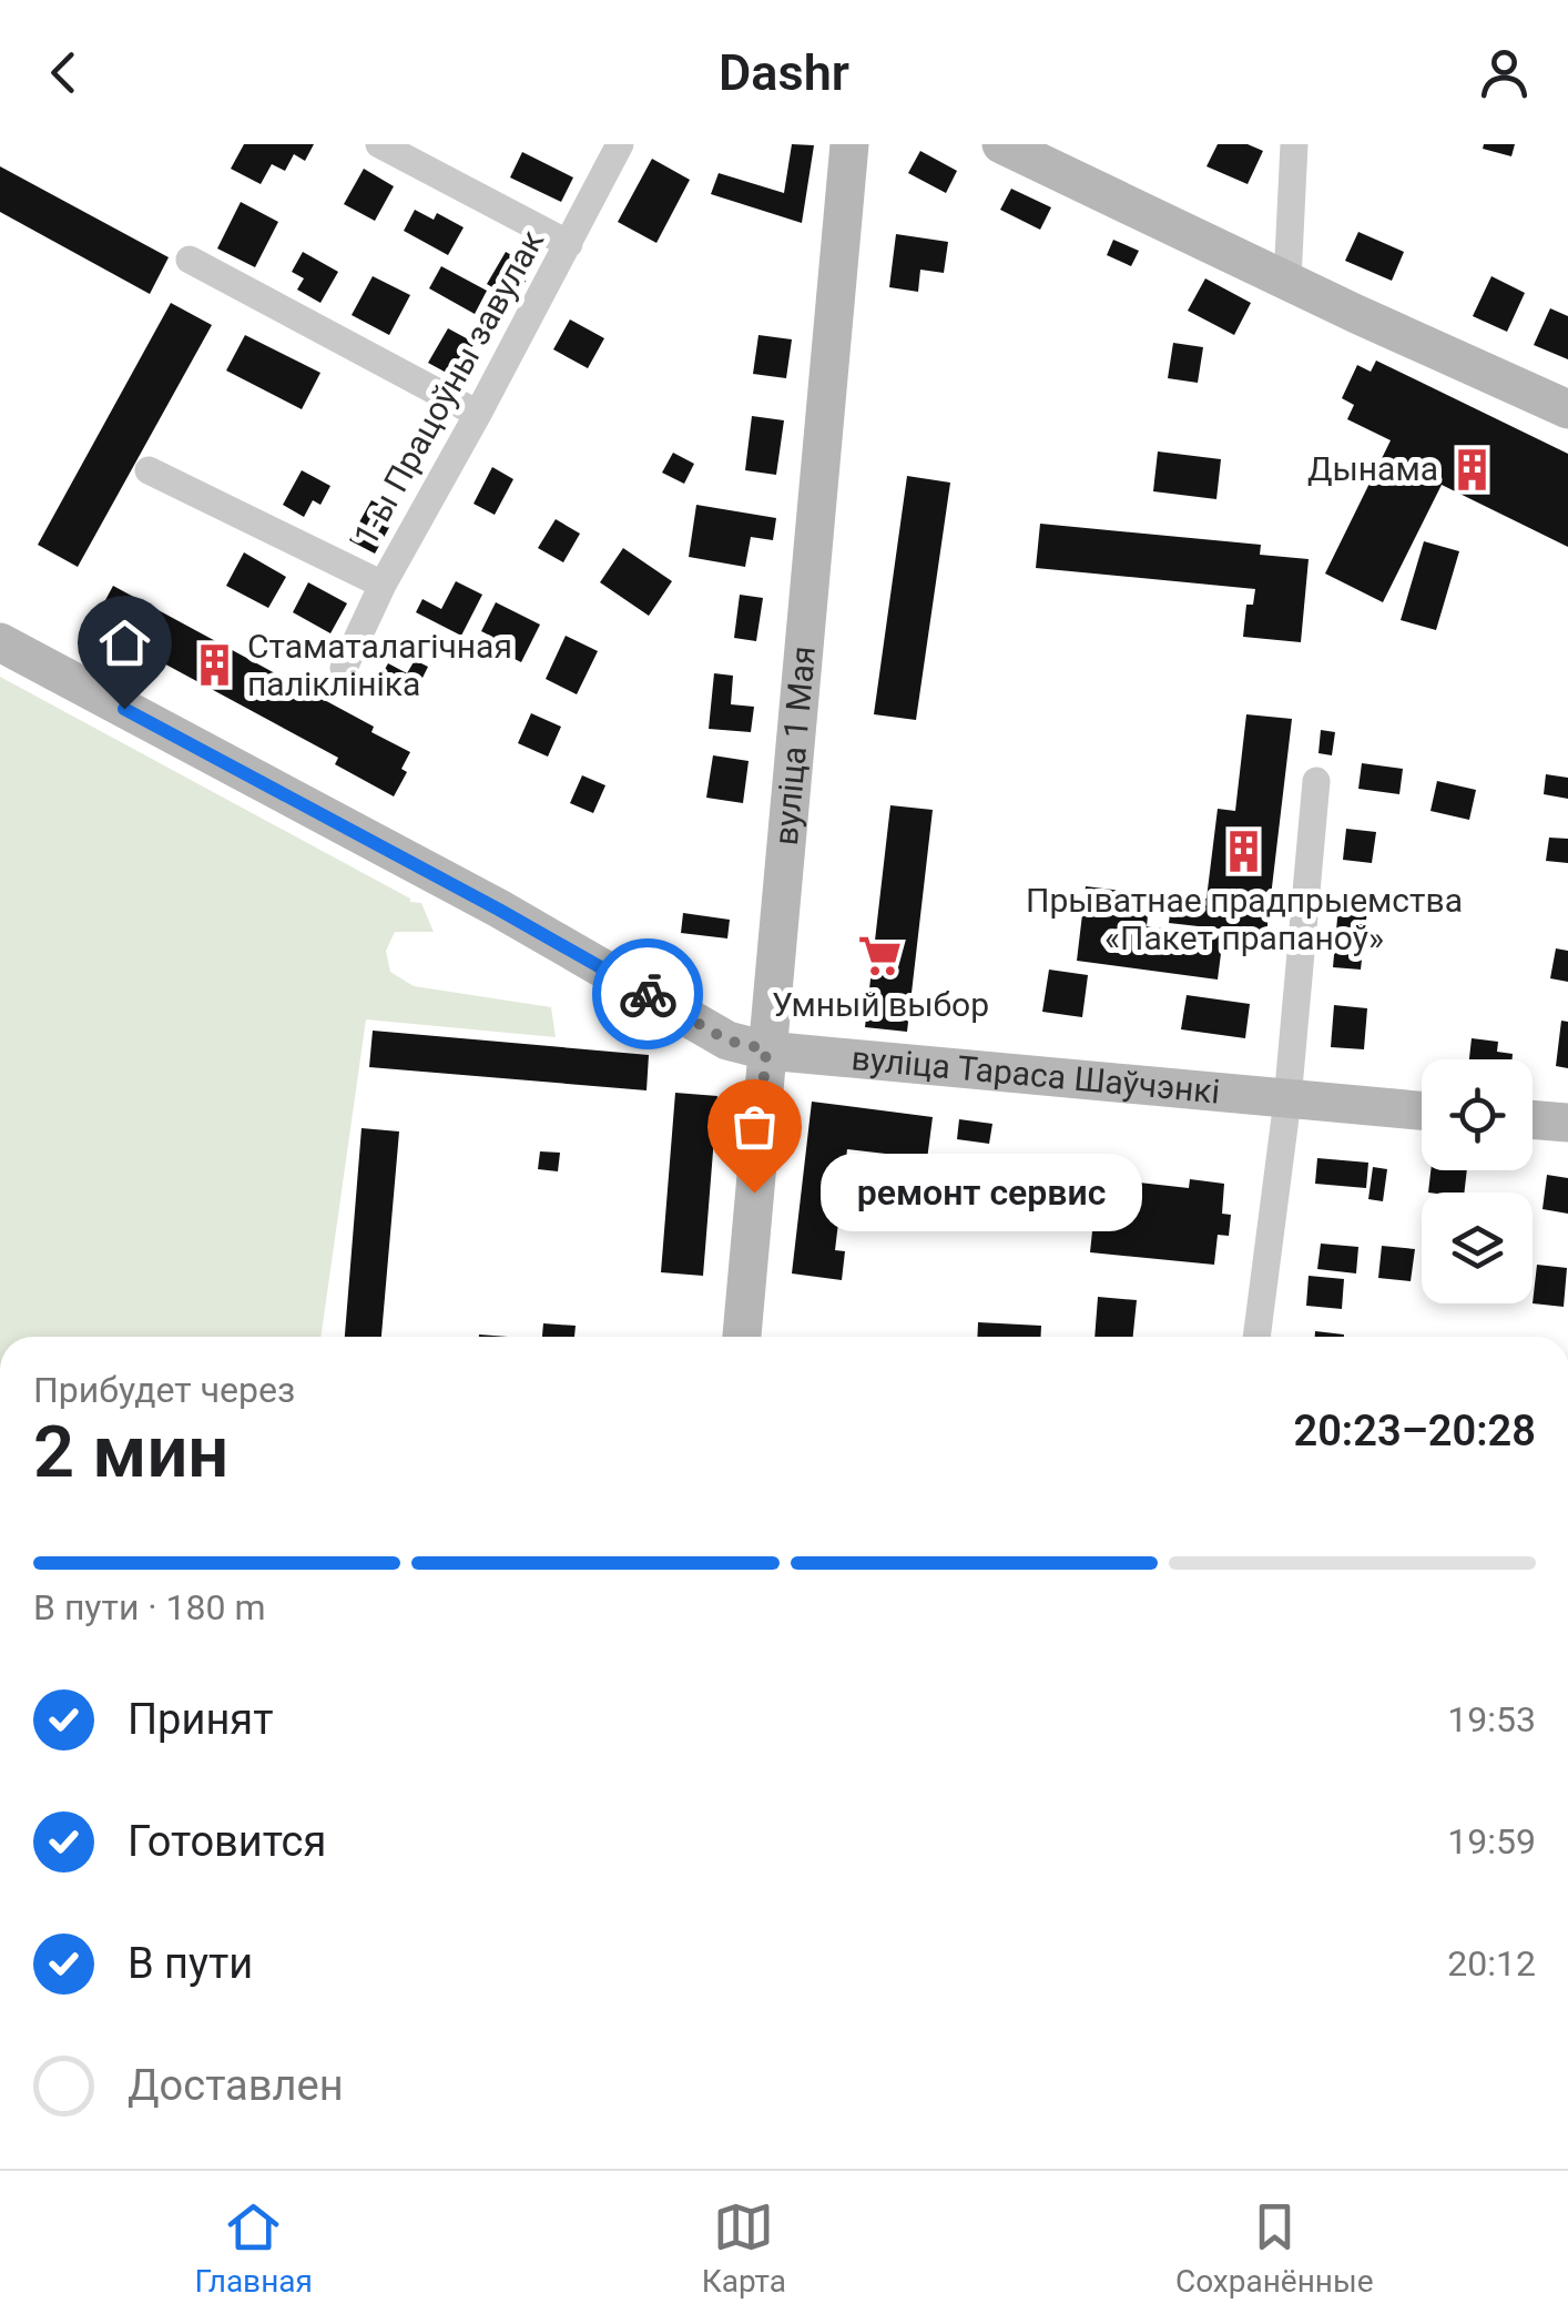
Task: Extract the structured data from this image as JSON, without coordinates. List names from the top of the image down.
{
  "streets": {
    "street": ["1-ы Працоўны завулак", "вуліца 1 Мая", "вуліца Тараса Шаўчэнкі"]
  },
  "crossings": [
    ["вуліца 1 Мая", "вуліца Тараса Шаўчэнкі"]
  ],
  "places": {
    "building": ["Дынама", "Стаматалагічная паліклініка", "Прыватнае прадпрыемства «Пакет прапаноў»"],
    "supermarket": ["Умный выбор"],
    "other": ["ремонт сервис"]
  },
  "page": {
    "header": "Dashr",
    "bubble": "ремонт сервис",
    "heading": ["2 мин", "Прибудет через", "20:23–20:28"],
    "bar": "В пути · 180 m",
    "list": [
      ["Принят", "19:53"],
      ["Готовится", "19:59"],
      ["В пути", "20:12"],
      "Доставлен"
    ],
    "tabs": ["Главная", "Карта", "Сохранённые"]
  }
}
